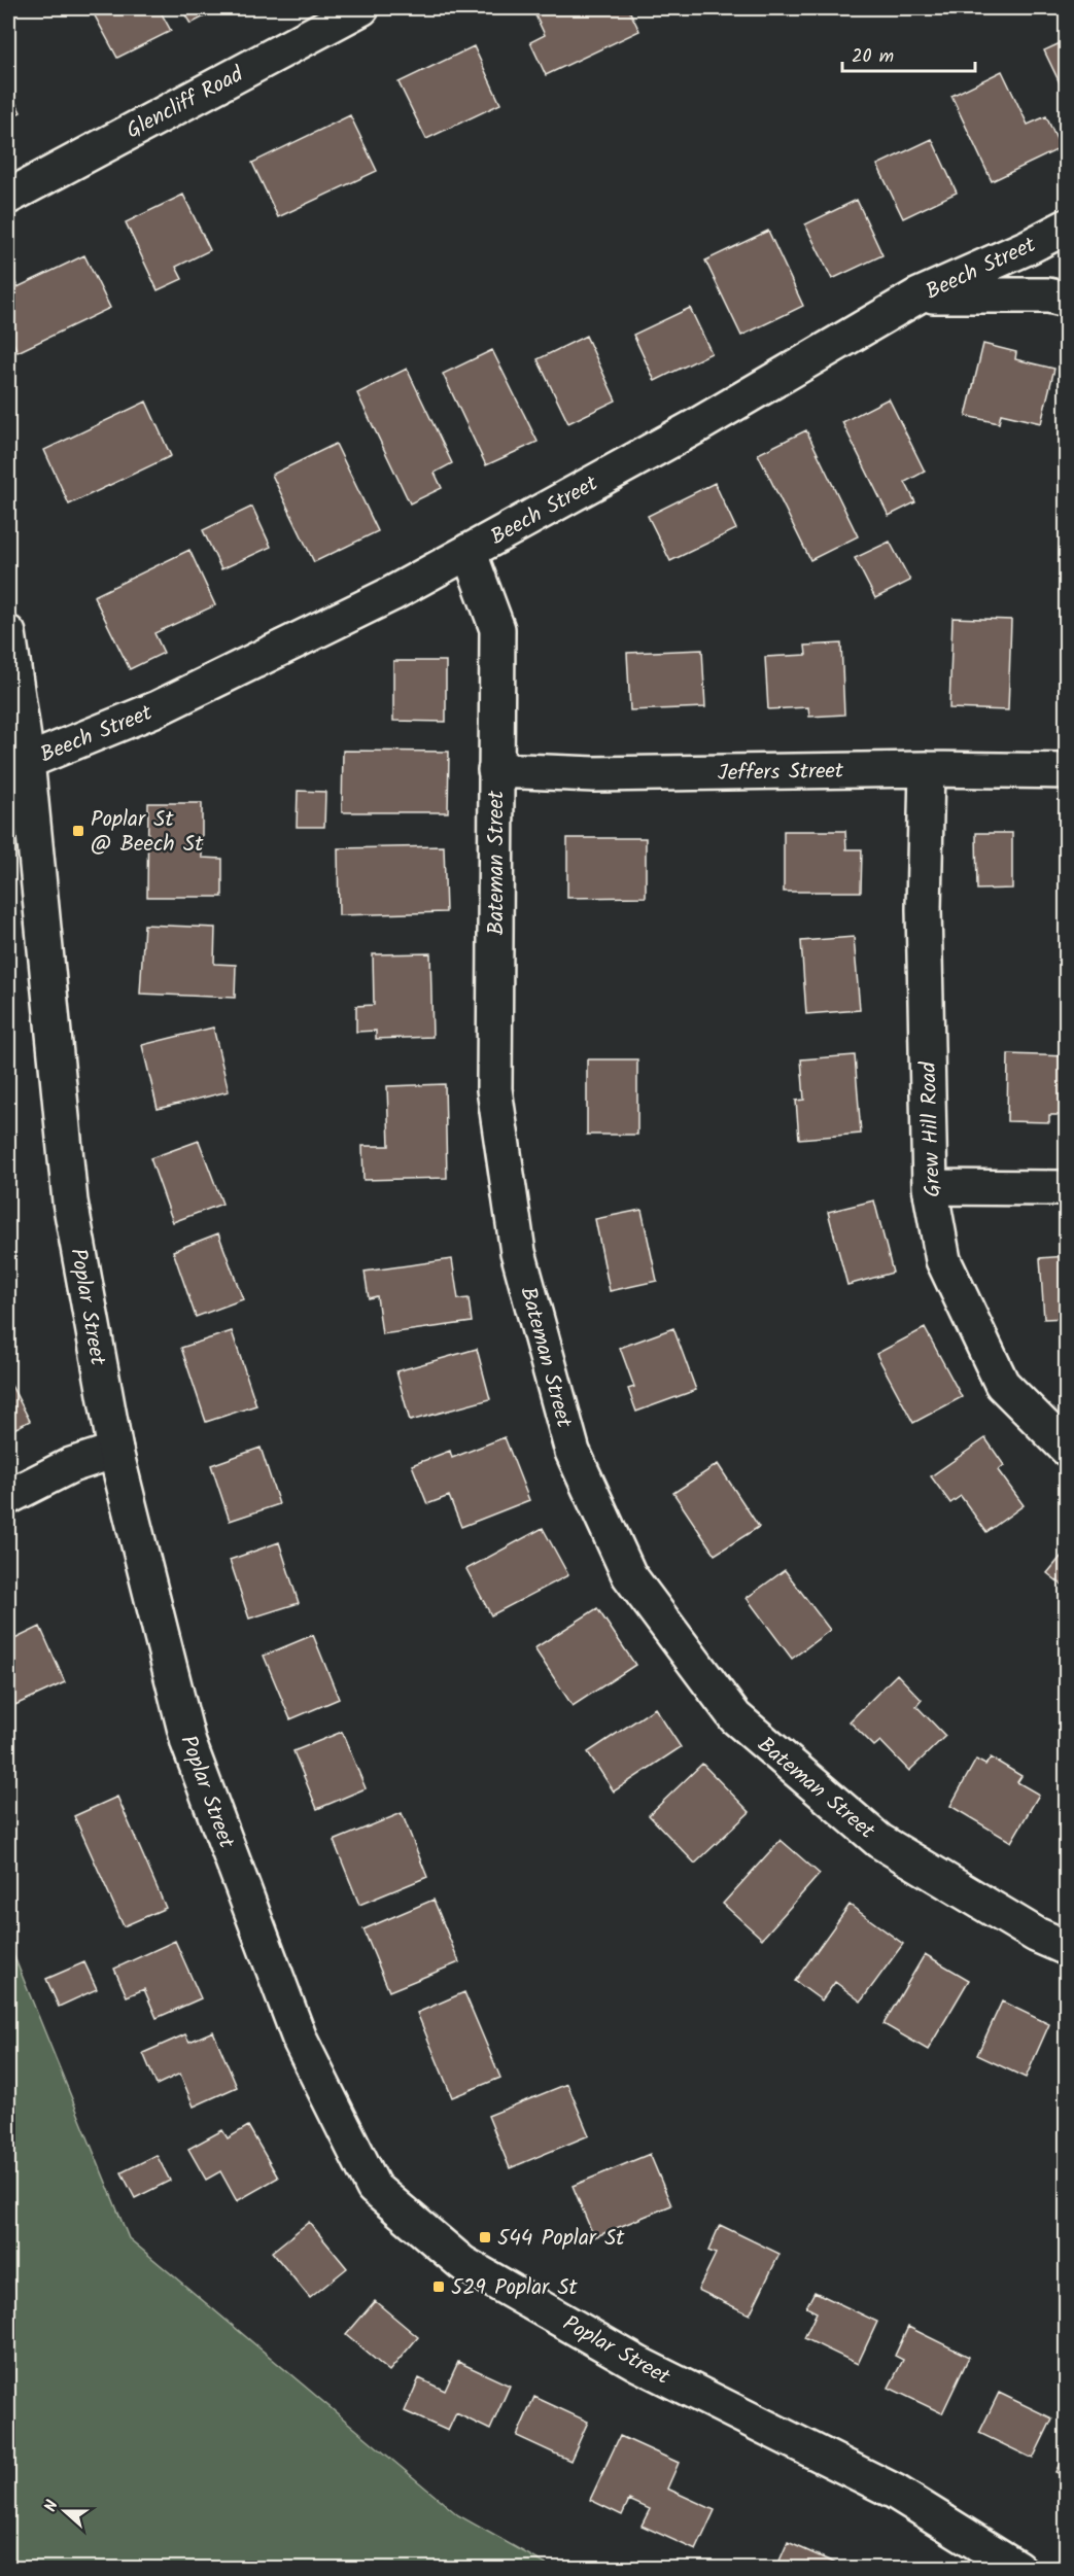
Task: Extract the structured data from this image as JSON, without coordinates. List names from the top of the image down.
{
  "streets": {
    "street": [
      "Glencliff Road",
      "Beech Street",
      "Jeffers Street",
      "Bateman Street",
      "Grew Hill Road",
      "Poplar Street"
    ]
  },
  "crossings": [
    ["Beech Street", "Bateman Street"],
    ["Beech Street", "Poplar Street"],
    ["Jeffers Street", "Bateman Street"],
    ["Jeffers Street", "Grew Hill Road"]
  ],
  "places": {
    "transit": ["Poplar St @ Beech St", "544 Poplar St", "529 Poplar St"]
  },
  "scale_bar": "20 m",
  "north": "left"
}
